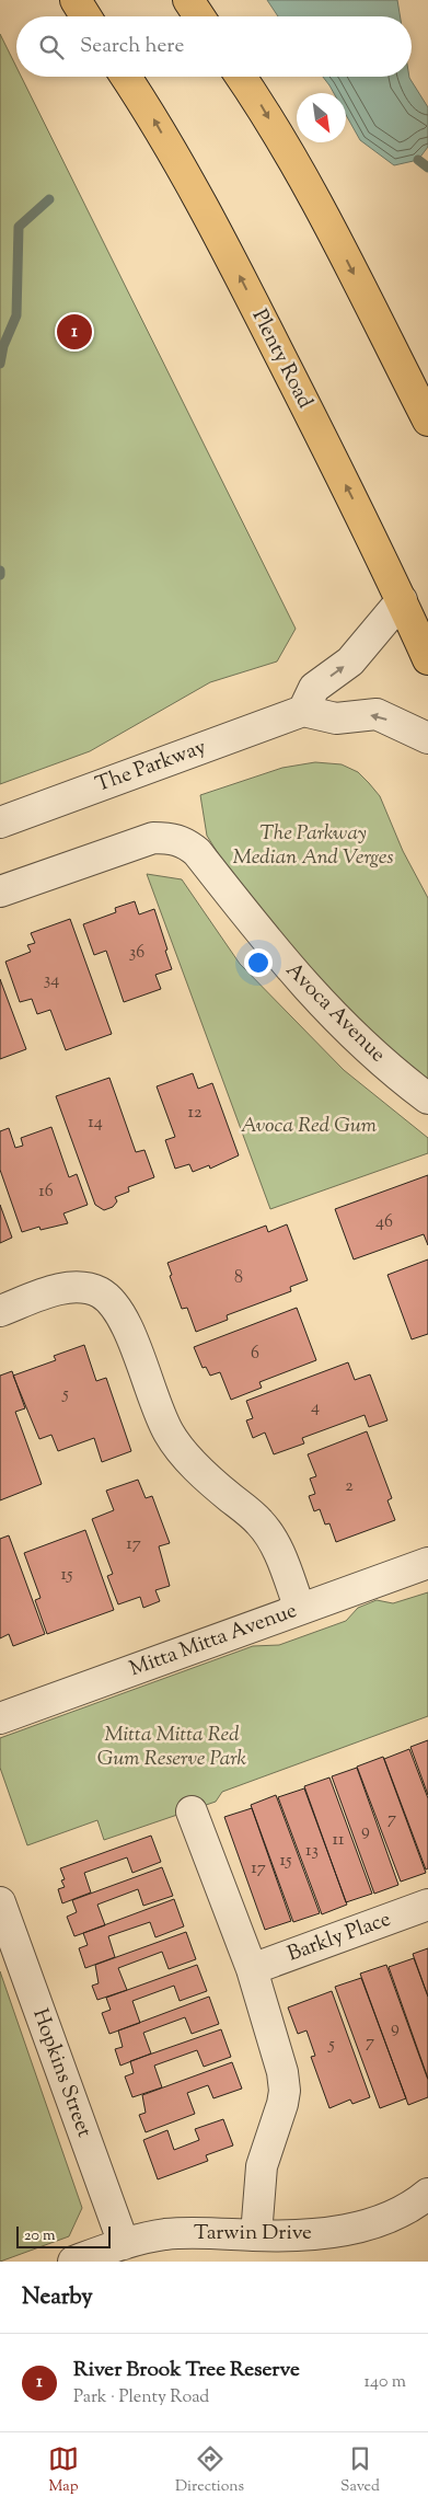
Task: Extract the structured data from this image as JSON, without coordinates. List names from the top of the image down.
{
  "streets": {
    "highway": ["Plenty Road"],
    "street": [
      "The Parkway",
      "Avoca Avenue",
      "Mitta Mitta Avenue",
      "Barkly Place",
      "Hopkins Street",
      "Tarwin Drive"
    ]
  },
  "crossings": [
    ["Hopkins Street", "Tarwin Drive"]
  ],
  "parks": ["The Parkway Median And Verges", "Avoca Red Gum", "Mitta Mitta Red Gum Reserve Park"],
  "house_numbers": [
    "36",
    "34",
    "12",
    "14",
    "16",
    "46",
    "8",
    "6",
    "5",
    "4",
    "2",
    "17",
    "15",
    "7",
    "9",
    "11",
    "13",
    "15",
    "17",
    "9",
    "7",
    "5"
  ],
  "scale_bar": "20 m",
  "north": "bottom right",
  "page": {
    "search": "Search here",
    "pins": "1",
    "scale": "20 m",
    "heading": "Nearby",
    "list": [
      {
        "mark": "1",
        "name": "River Brook Tree Reserve",
        "note": "Park · Plenty Road",
        "value": "140 m"
      }
    ],
    "nav": ["Map", "Directions", "Saved"]
  }
}
